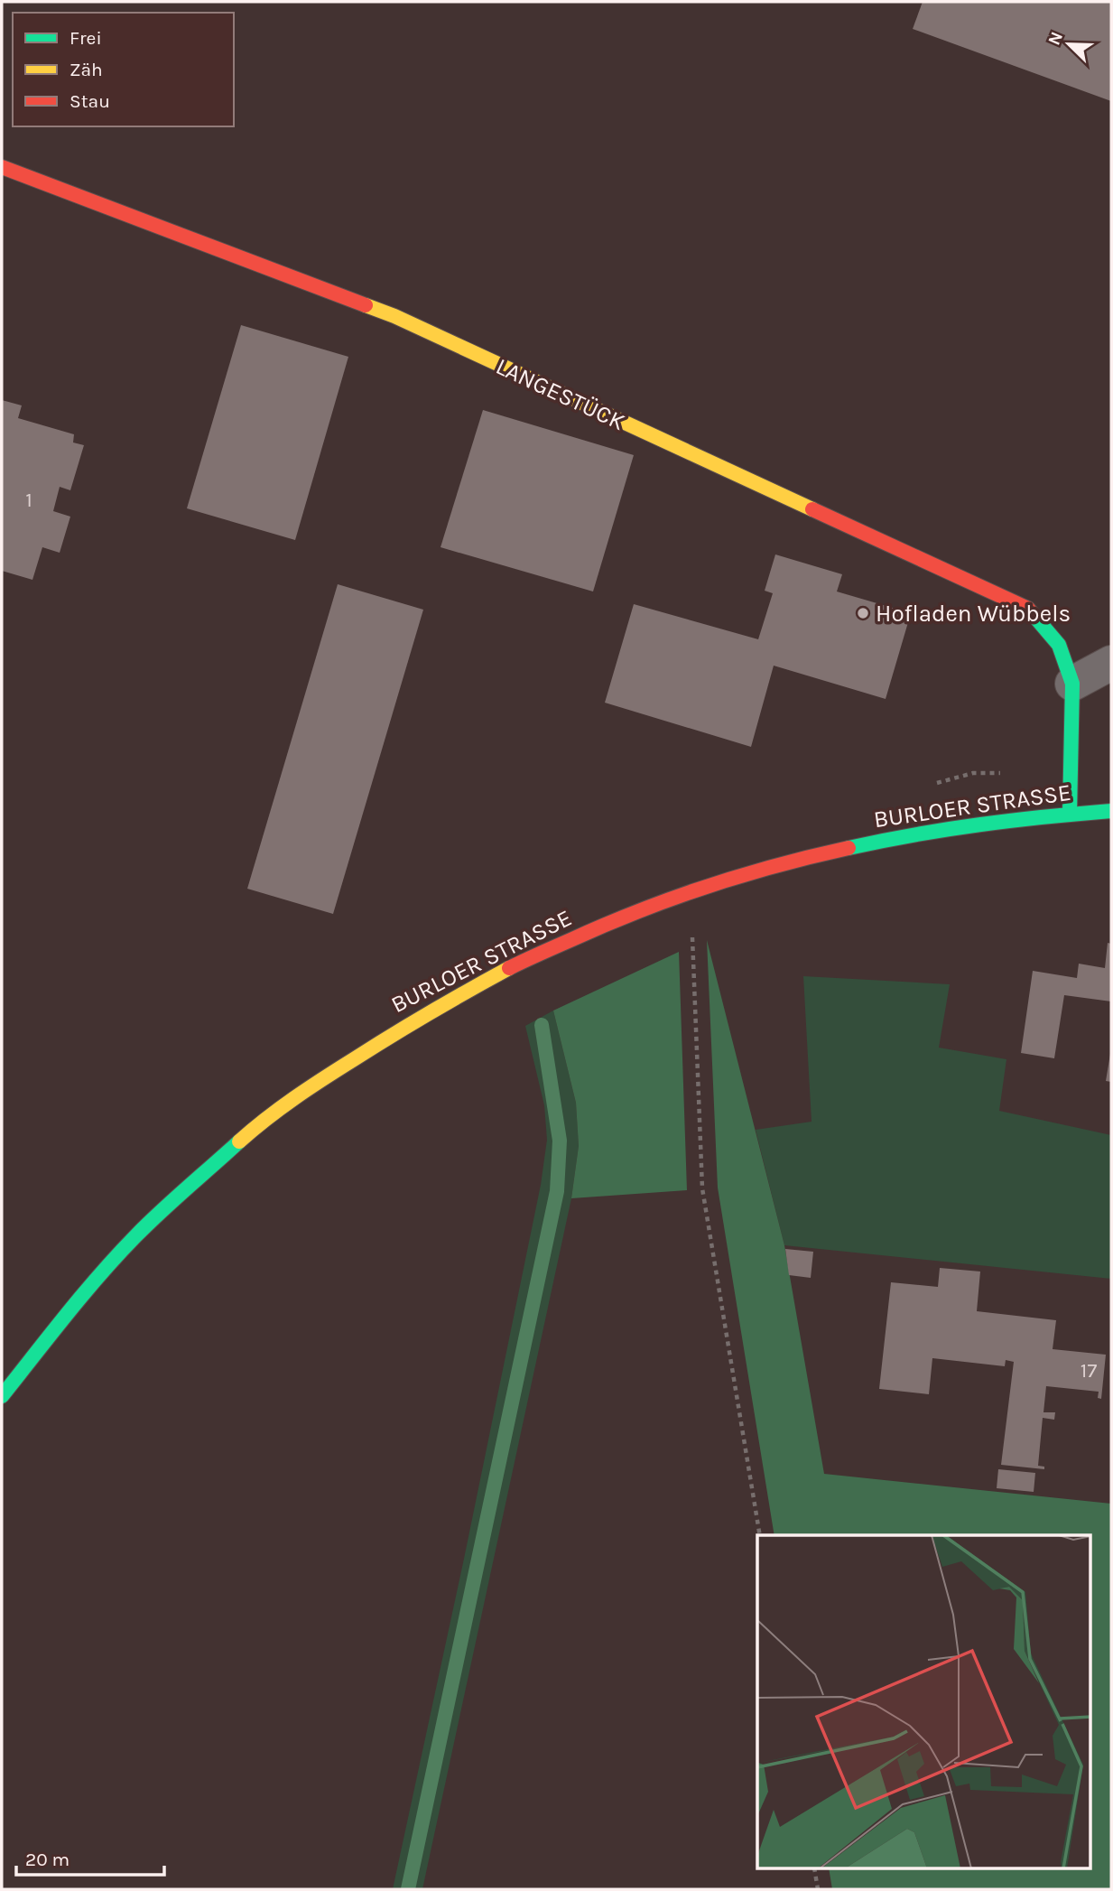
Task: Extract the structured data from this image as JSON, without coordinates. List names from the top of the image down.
{
  "streets": {
    "street": ["LANGESTÜCK", "BURLOER STRASSE"]
  },
  "crossings": [
    ["LANGESTÜCK", "BURLOER STRASSE"]
  ],
  "places": ["Hofladen Wübbels"],
  "house_numbers": ["1", "17"],
  "legend": ["Frei", "Zäh", "Stau"],
  "scale_bar": "20 m",
  "north": "top left"
}
